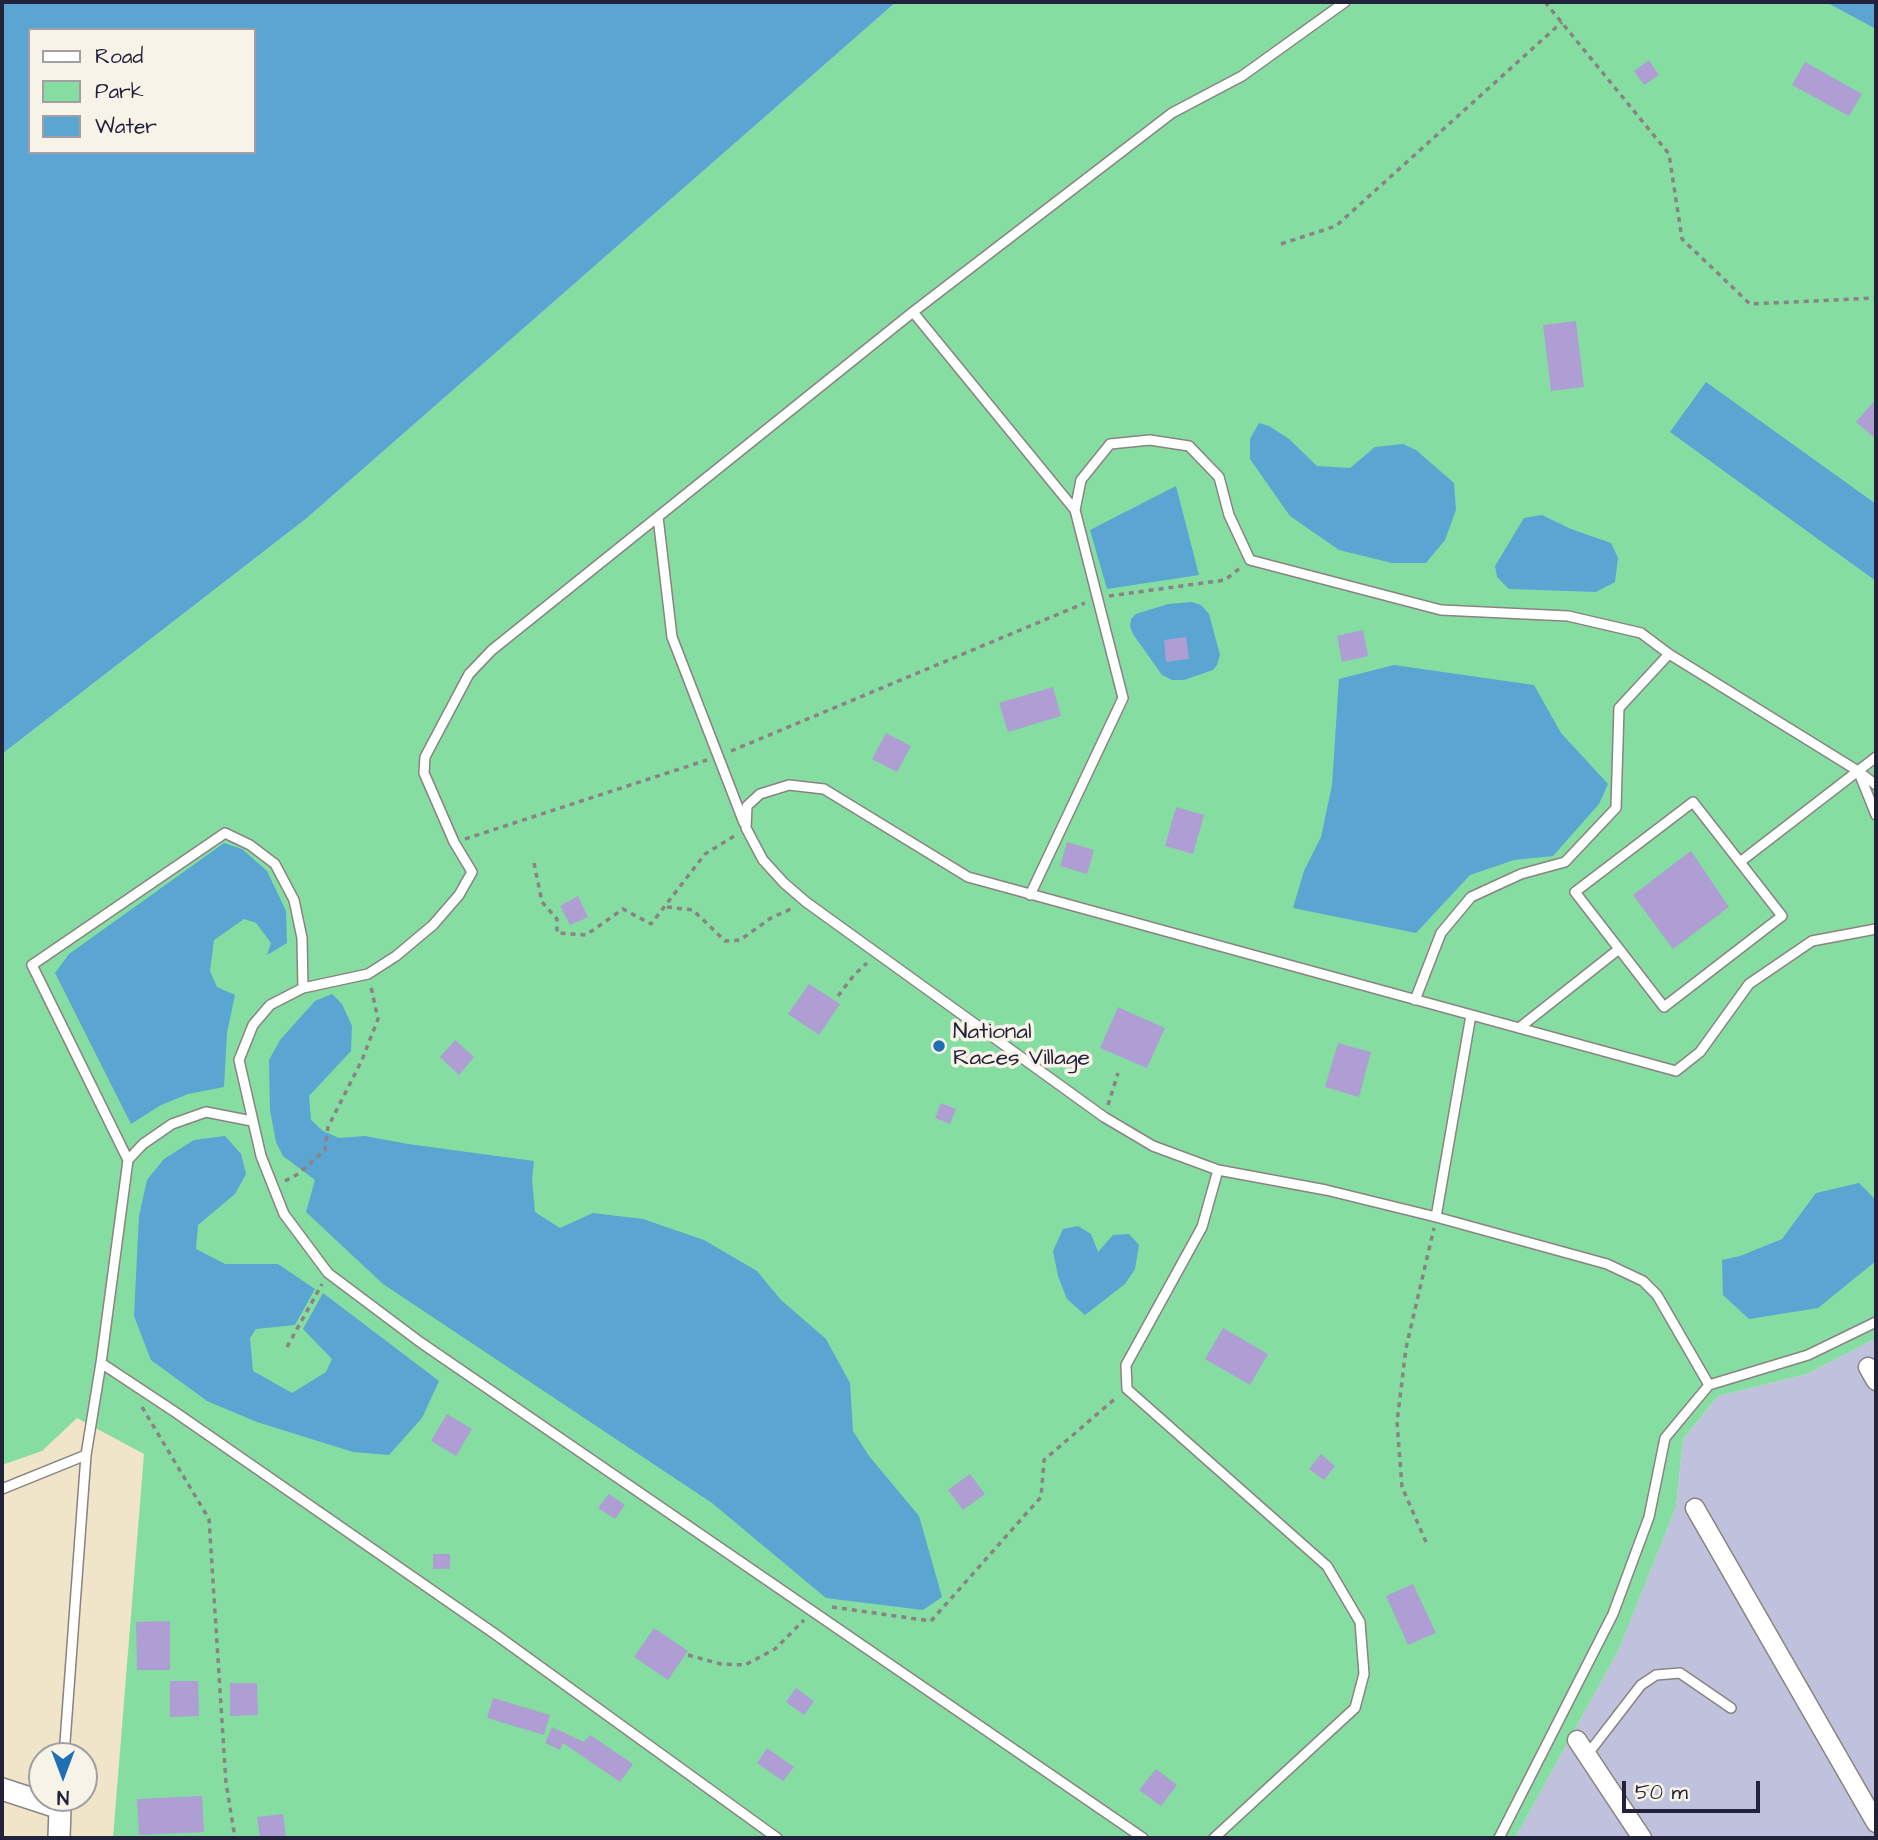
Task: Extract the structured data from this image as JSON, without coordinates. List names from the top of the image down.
{
  "places": ["National Races Village"],
  "legend": ["Road", "Park", "Water"],
  "scale_bar": "50 m",
  "north": "bottom"
}
